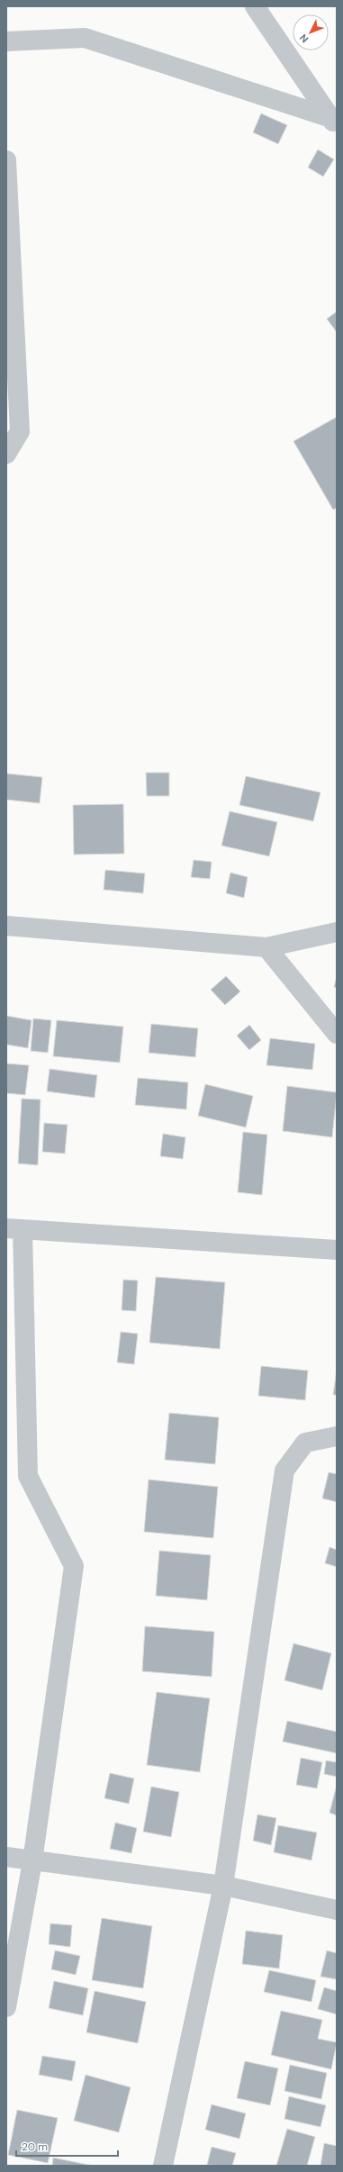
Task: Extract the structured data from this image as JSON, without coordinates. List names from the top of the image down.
{
  "scale_bar": "20 m",
  "north": "bottom left"
}
